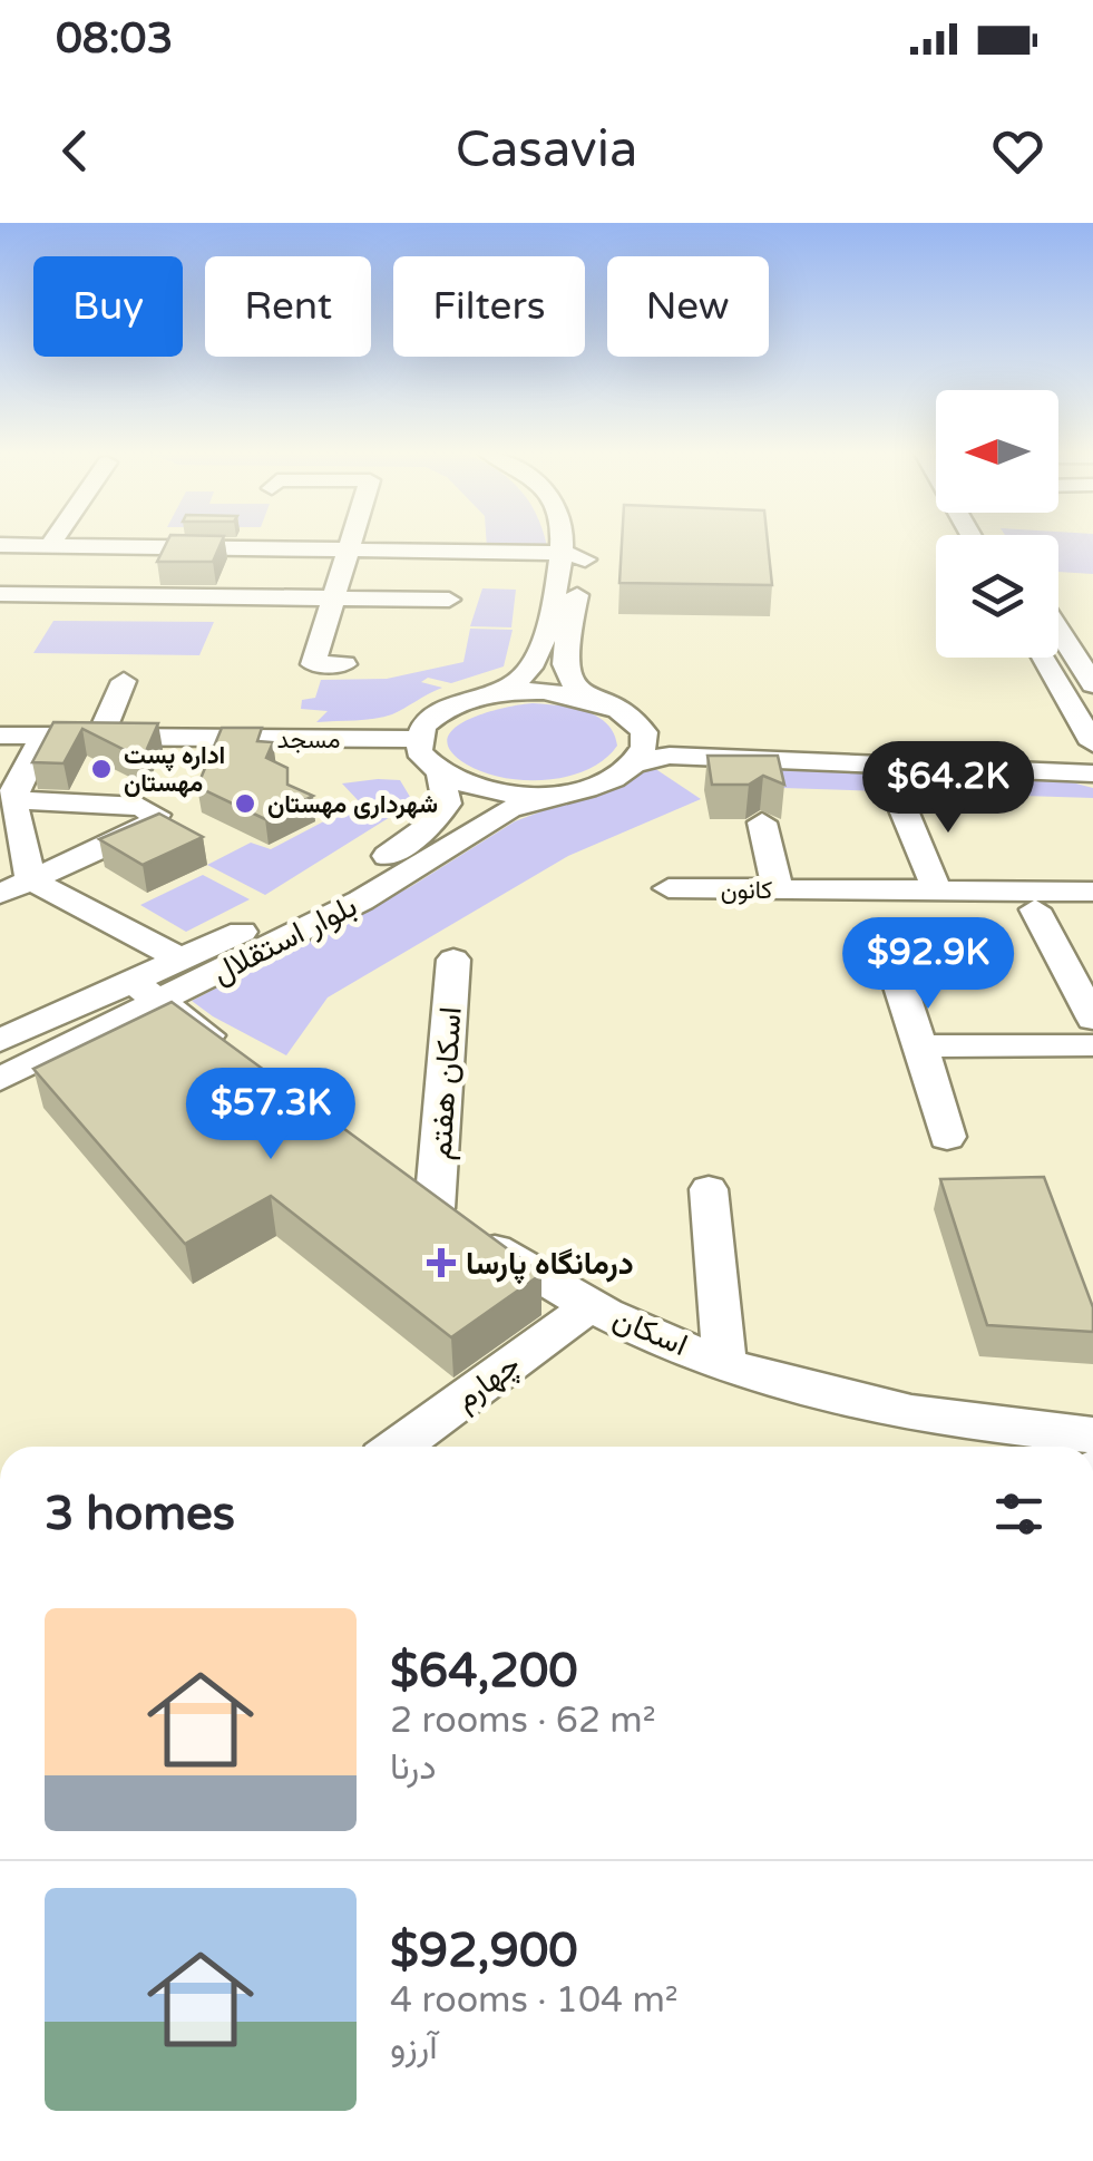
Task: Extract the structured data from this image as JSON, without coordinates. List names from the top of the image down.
{
  "streets": {
    "street": [
      "مسجد",
      "کانون",
      "بلوار استقلال",
      "اسکان هفتم",
      "اسکان",
      "چهارم"
    ]
  },
  "crossings": [
    ["اسکان هفتم", "اسکان"],
    ["اسکان", "چهارم"]
  ],
  "places": {
    "other": ["اداره پست مهستان", "شهرداری مهستان"],
    "health": ["درمانگاه پارسا"]
  },
  "north": "left",
  "page": {
    "status": "08:03",
    "header": "Casavia",
    "chip": [
      "Buy",
      "Rent",
      "Filters",
      "New"
    ],
    "price": ["$64.2K", "$92.9K", "$57.3K"],
    "heading": "3 homes",
    "list": [
      {
        "name": "$64,200",
        "note": "2 rooms · 62 m² · درنا"
      },
      {
        "name": "$92,900",
        "note": "4 rooms · 104 m² · آرزو"
      }
    ]
  }
}
